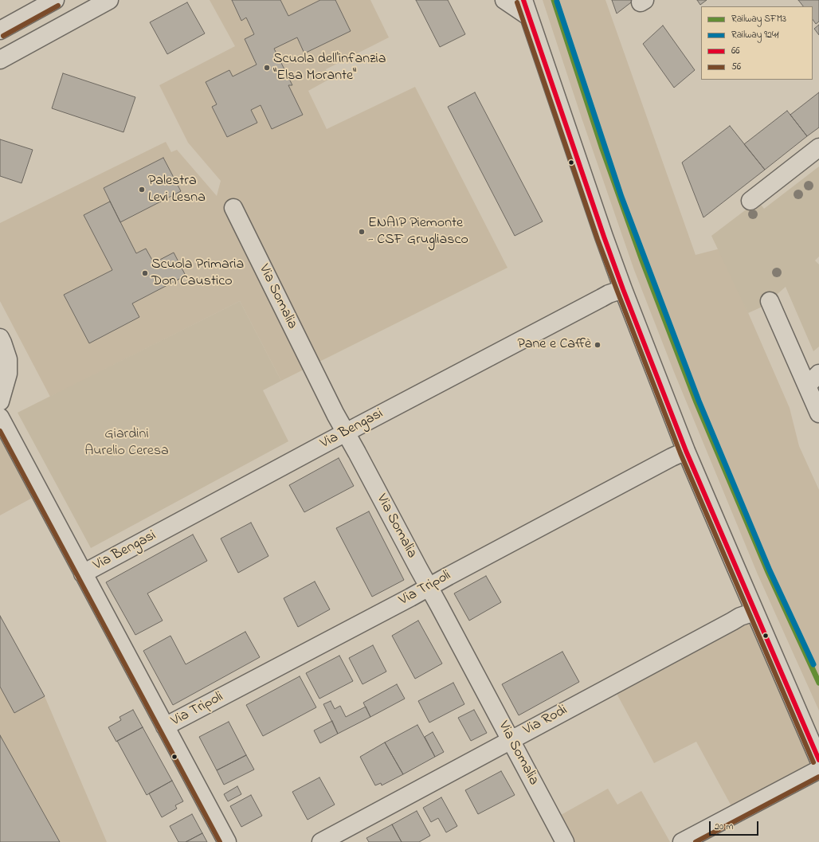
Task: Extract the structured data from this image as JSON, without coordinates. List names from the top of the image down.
{
  "streets": {
    "street": [
      "Via Somalia",
      "Via Bengasi",
      "Via Tripoli",
      "Via Rodi"
    ]
  },
  "crossings": [
    ["Via Somalia", "Via Bengasi"],
    ["Via Somalia", "Via Tripoli"],
    ["Via Somalia", "Via Rodi"]
  ],
  "parks": ["Giardini Aurelio Ceresa"],
  "places": [
    "Scuola dell'infanzia \"Elsa Morante\"",
    "Palestra Levi Lesna",
    "ENAIP Piemonte - CSF Grugliasco",
    "Scuola Primaria Don Caustico",
    "Pane e Caffè"
  ],
  "lines": [
    "rail line SFM3",
    "transit line 66",
    "rail line 9241",
    "transit line 56"
  ],
  "legend": [
    "Railway SFM3",
    "Railway 9241",
    "66",
    "56"
  ],
  "scale_bar": "20 m"
}
